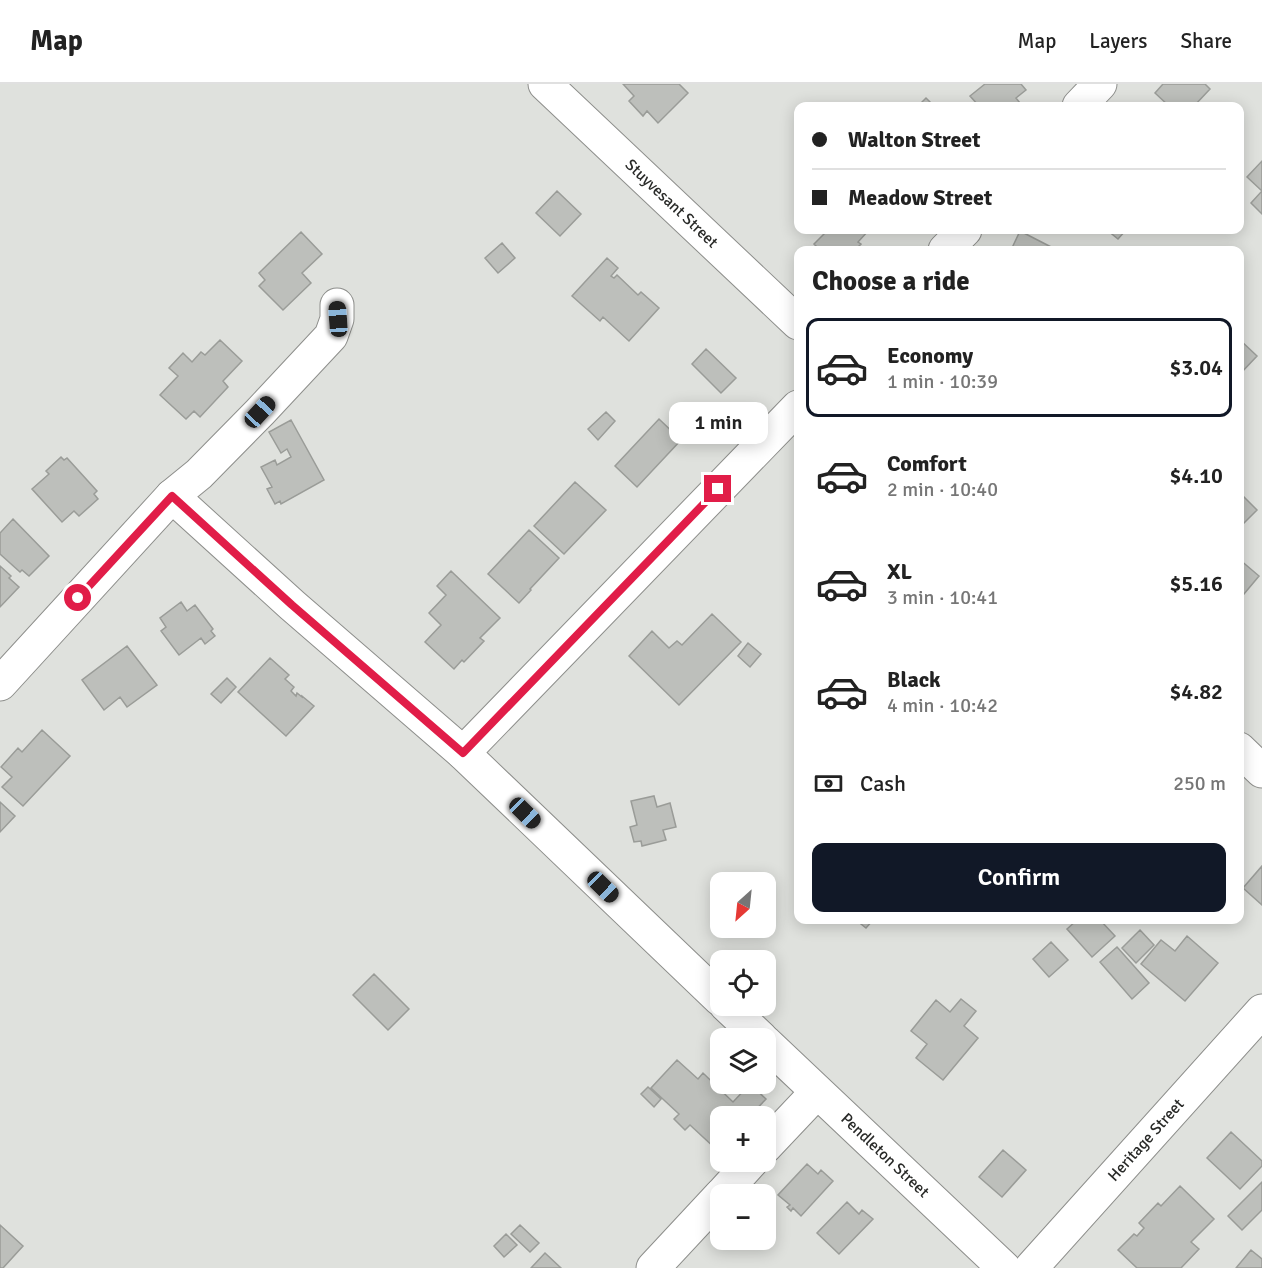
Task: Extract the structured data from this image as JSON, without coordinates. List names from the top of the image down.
{
  "streets": {
    "street": ["Stuyvesant Street", "Heritage Street", "Pendleton Street"]
  },
  "north": "bottom left",
  "page": {
    "header": "Map",
    "nav": ["Map", "Layers", "Share"],
    "banner": ["Walton Street", "Meadow Street"],
    "heading": "Choose a ride",
    "list": [
      {
        "name": "Economy",
        "note": "1 min · 10:39",
        "value": "$3.04"
      },
      {
        "name": "Comfort",
        "note": "2 min · 10:40",
        "value": "$4.10"
      },
      {
        "name": "XL",
        "note": "3 min · 10:41",
        "value": "$5.16"
      },
      {
        "name": "Black",
        "note": "4 min · 10:42",
        "value": "$4.82"
      }
    ],
    "bubble": "1 min",
    "pay": ["Cash", "250 m"],
    "buttons": "Confirm",
    "map_buttons": ["+", "−"]
  }
}
